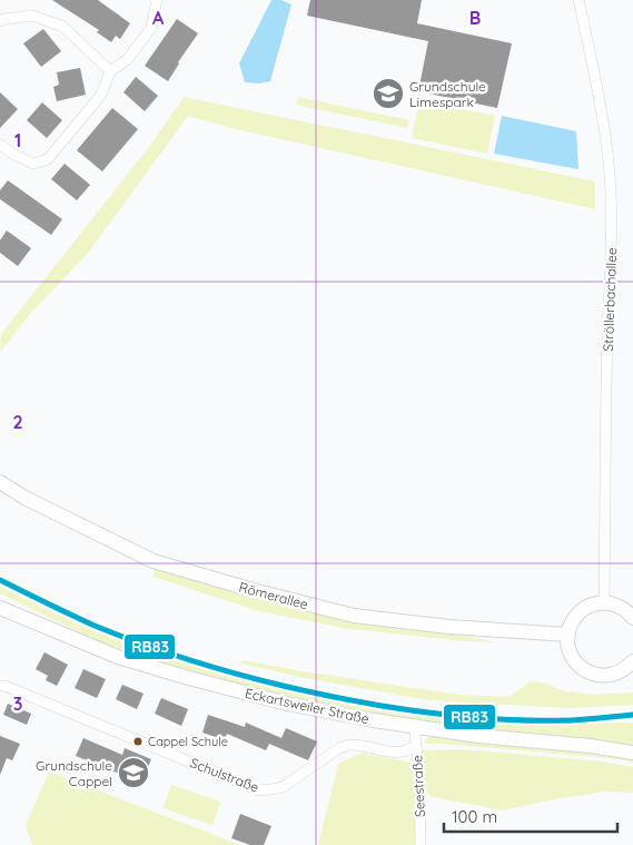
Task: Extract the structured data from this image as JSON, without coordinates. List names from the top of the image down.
{
  "streets": {
    "street": [
      "Ströllerbachallee",
      "Römerallee",
      "Eckartsweiler Straße",
      "Schulstraße",
      "Seestraße"
    ]
  },
  "crossings": [
    ["Eckartsweiler Straße", "Seestraße"],
    ["Schulstraße", "Seestraße"]
  ],
  "places": {
    "school or university": ["Grundschule Limespark", "Grundschule Cappel"],
    "other": ["Cappel Schule"]
  },
  "lines": ["transit line RB83"],
  "scale_bar": "100 m",
  "grid": {
    "columns": ["A", "B"],
    "rows": ["1", "2", "3"]
  }
}
